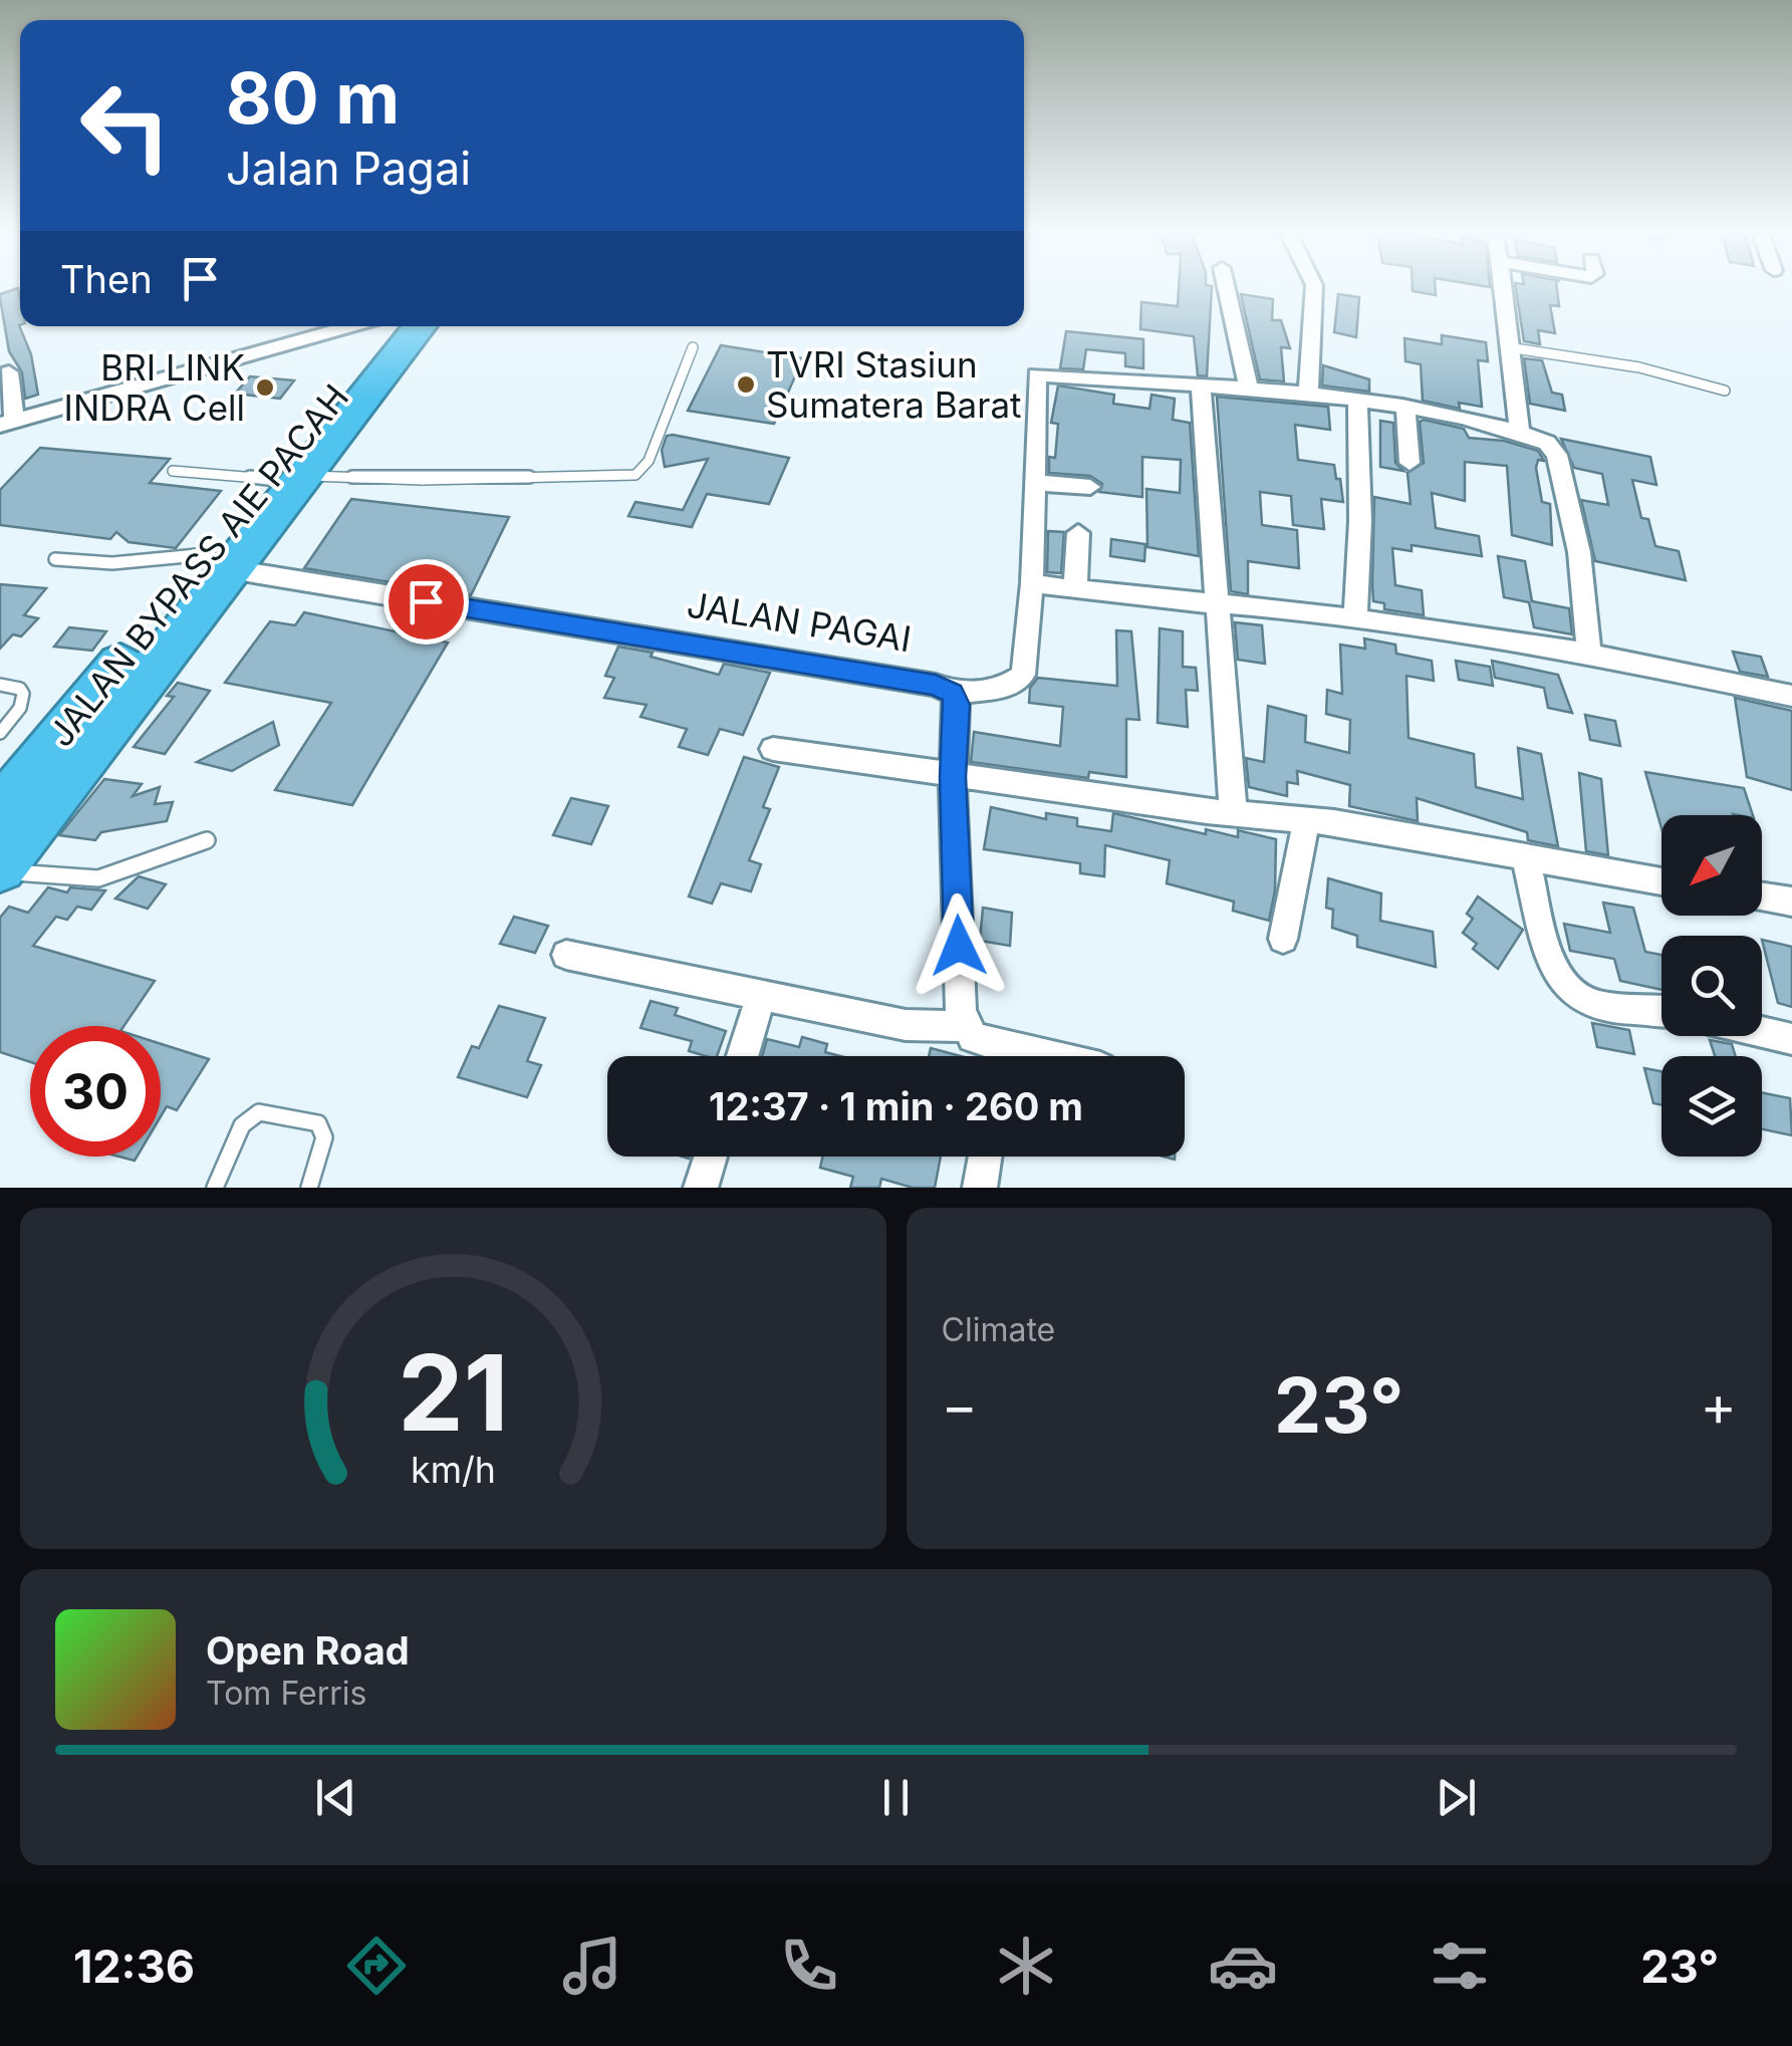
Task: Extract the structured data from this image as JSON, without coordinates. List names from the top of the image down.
{
  "streets": {
    "highway": ["JALAN BYPASS AIE PACAH"],
    "street": ["JALAN PAGAI"]
  },
  "crossings": [
    ["JALAN BYPASS AIE PACAH", "JALAN PAGAI"]
  ],
  "places": ["TVRI Stasiun Sumatera Barat", "BRI LINK INDRA Cell"],
  "north": "bottom left",
  "page": {
    "turn": ["80 m", "Jalan Pagai"],
    "then": "Then",
    "limit": "30",
    "trip": "12:37 · 1 min · 260 m",
    "tile": "Climate",
    "heat": ["−", "23°", "+"],
    "song": ["Open Road", "Tom Ferris"],
    "tabs": ["12:36", "23°"],
    "gauge": ["21", "km/h"]
  }
}
